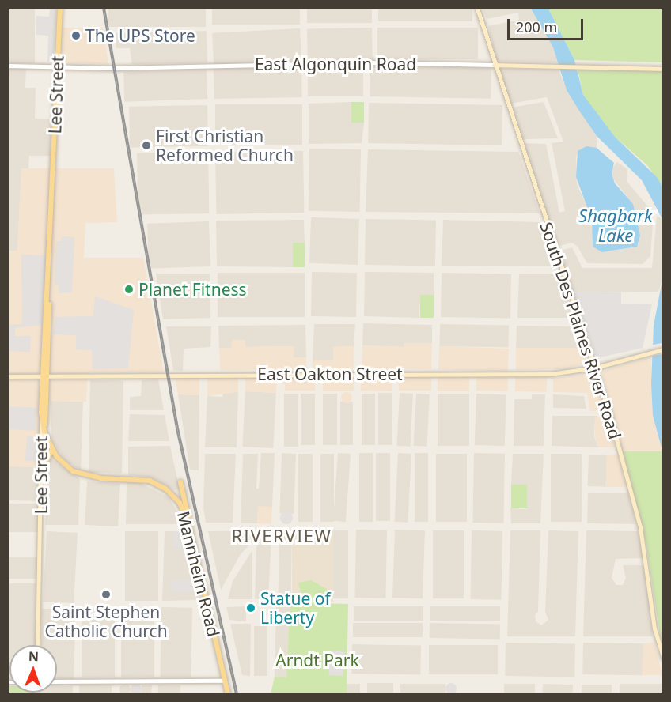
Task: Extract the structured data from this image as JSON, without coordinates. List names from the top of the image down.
{
  "streets": {
    "main road": [
      "East Algonquin Road",
      "Lee Street",
      "South Des Plaines River Road",
      "East Oakton Street",
      "Mannheim Road"
    ]
  },
  "crossings": [
    ["East Algonquin Road", "Lee Street"],
    ["East Algonquin Road", "South Des Plaines River Road"],
    ["Lee Street", "East Oakton Street"],
    ["Lee Street", "Mannheim Road"],
    ["South Des Plaines River Road", "East Oakton Street"]
  ],
  "districts": ["RIVERVIEW"],
  "water": ["Shagbark Lake"],
  "parks": ["Arndt Park"],
  "places": [
    "The UPS Store",
    "First Christian Reformed Church",
    "Planet Fitness",
    "Saint Stephen Catholic Church",
    "Statue of Liberty"
  ],
  "scale_bar": "200 m",
  "north": "top"
}
